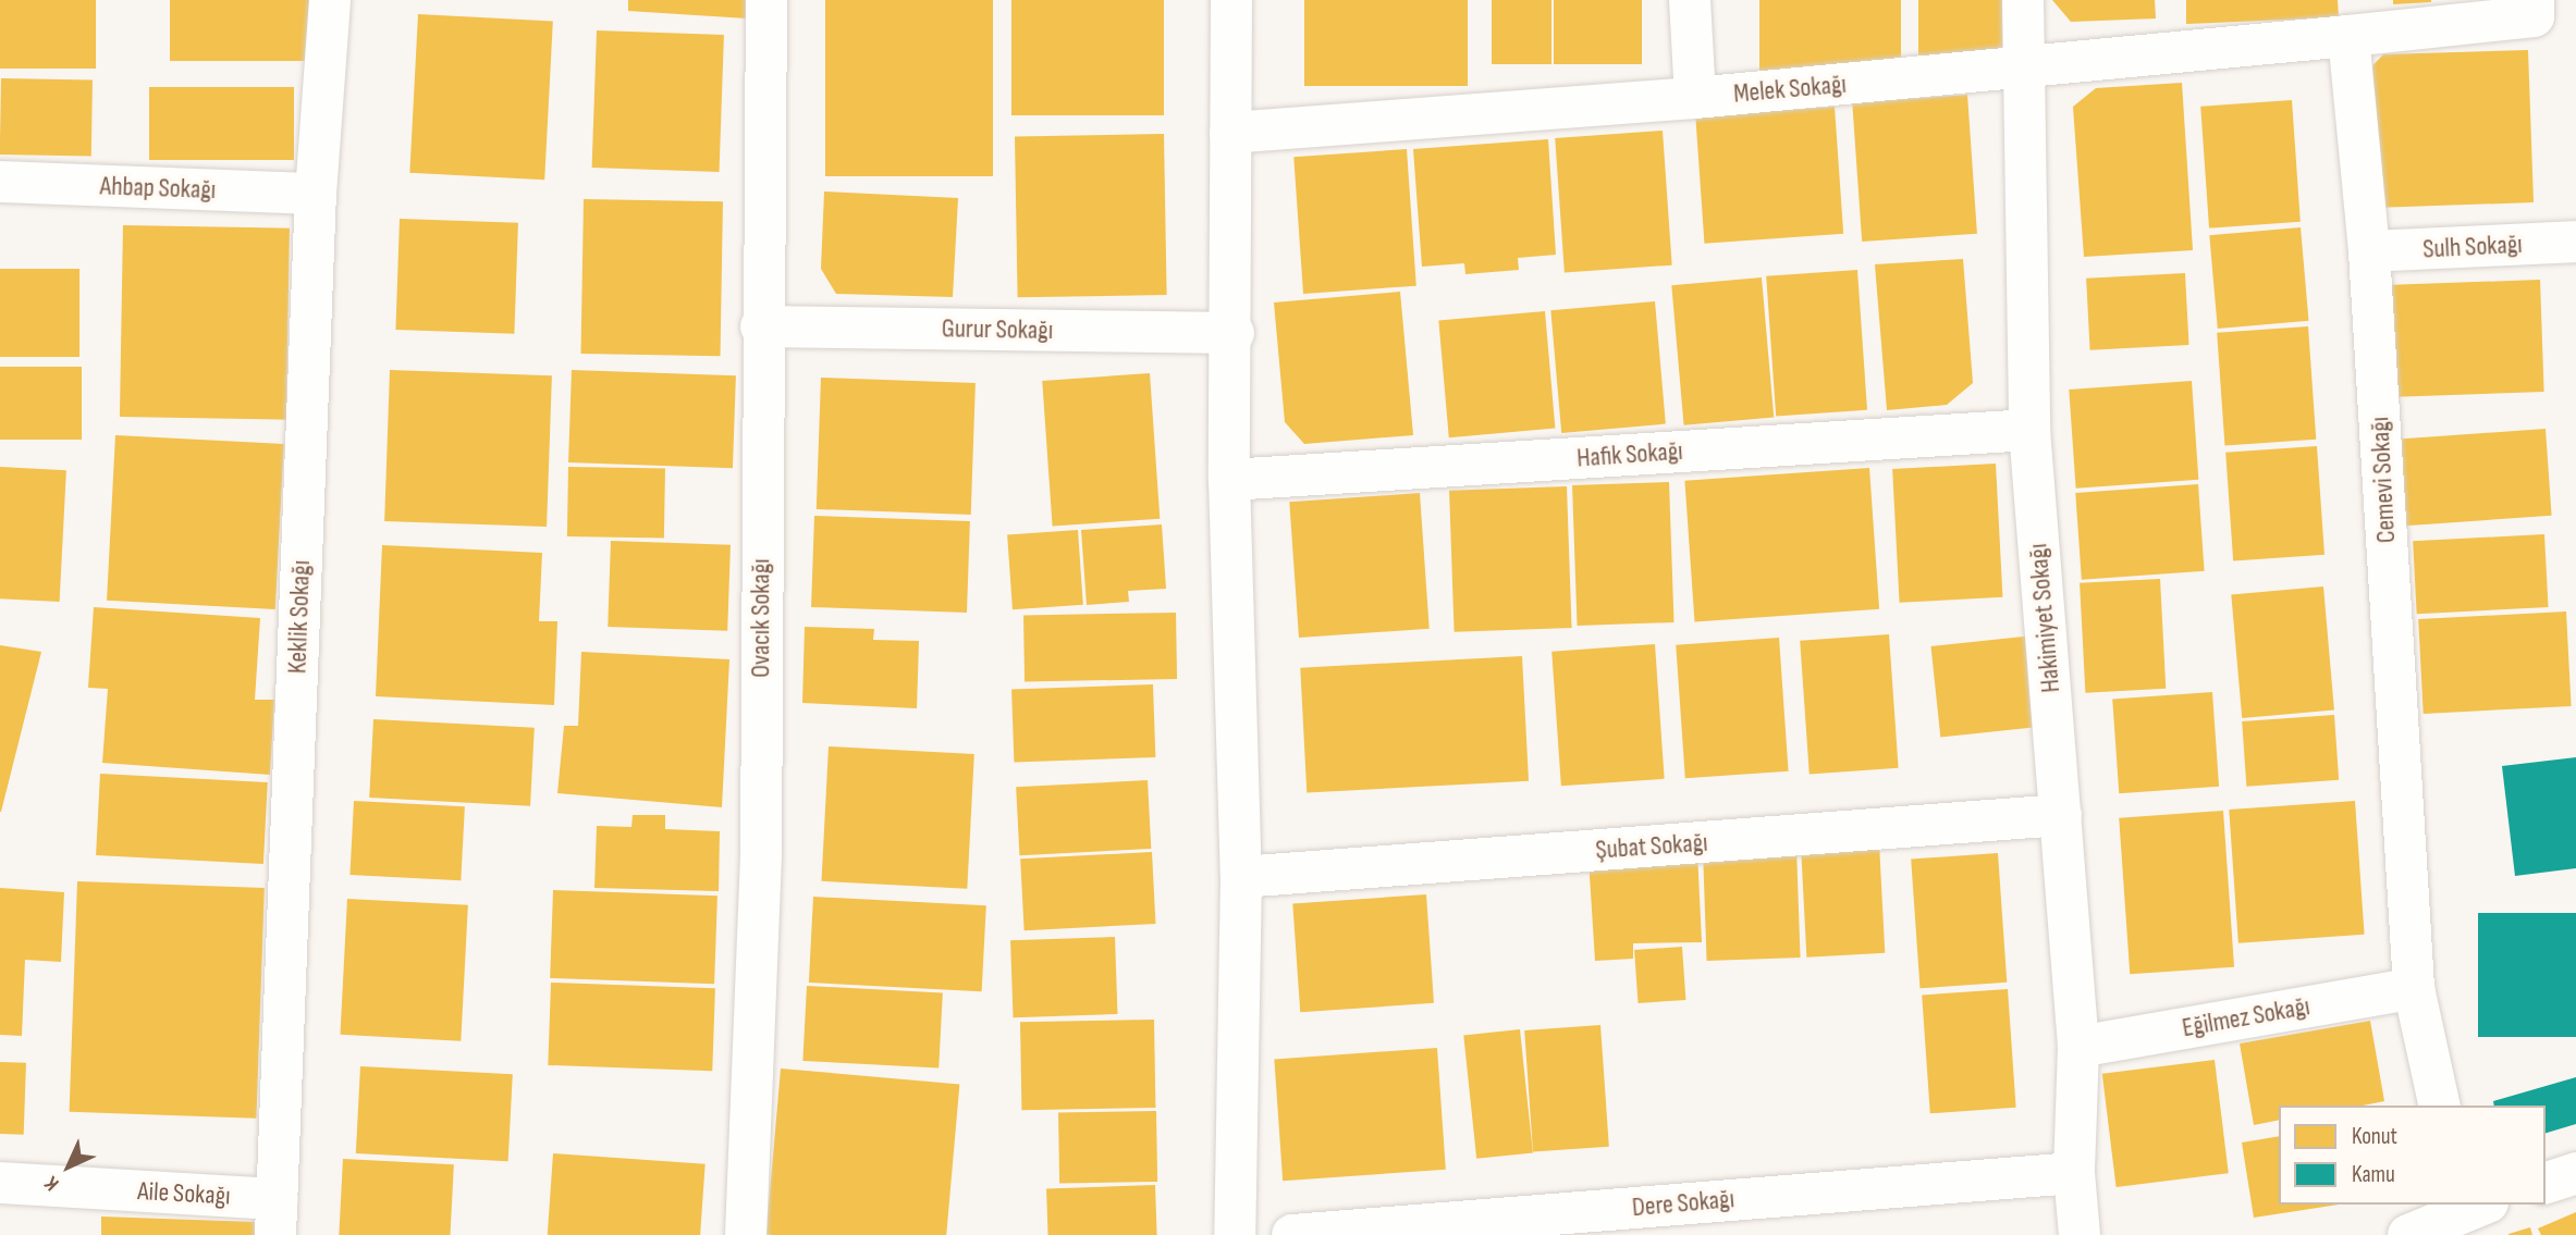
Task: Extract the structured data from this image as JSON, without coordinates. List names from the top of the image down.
{
  "streets": {
    "street": [
      "Melek Sokağı",
      "Ahbap Sokağı",
      "Sulh Sokağı",
      "Gurur Sokağı",
      "Hafik Sokağı",
      "Cemevi Sokağı",
      "Keklik Sokağı",
      "Ovacık Sokağı",
      "Hakimiyet Sokağı",
      "Şubat Sokağı",
      "Eğilmez Sokağı",
      "Aile Sokağı",
      "Dere Sokağı"
    ]
  },
  "crossings": [
    ["Melek Sokağı", "Cemevi Sokağı"],
    ["Melek Sokağı", "Hakimiyet Sokağı"],
    ["Ahbap Sokağı", "Keklik Sokağı"],
    ["Sulh Sokağı", "Cemevi Sokağı"],
    ["Gurur Sokağı", "Ovacık Sokağı"],
    ["Hafik Sokağı", "Hakimiyet Sokağı"],
    ["Cemevi Sokağı", "Eğilmez Sokağı"],
    ["Keklik Sokağı", "Aile Sokağı"],
    ["Hakimiyet Sokağı", "Şubat Sokağı"],
    ["Hakimiyet Sokağı", "Eğilmez Sokağı"],
    ["Hakimiyet Sokağı", "Dere Sokağı"]
  ],
  "legend": ["Konut", "Kamu"],
  "north": "bottom left"
}
